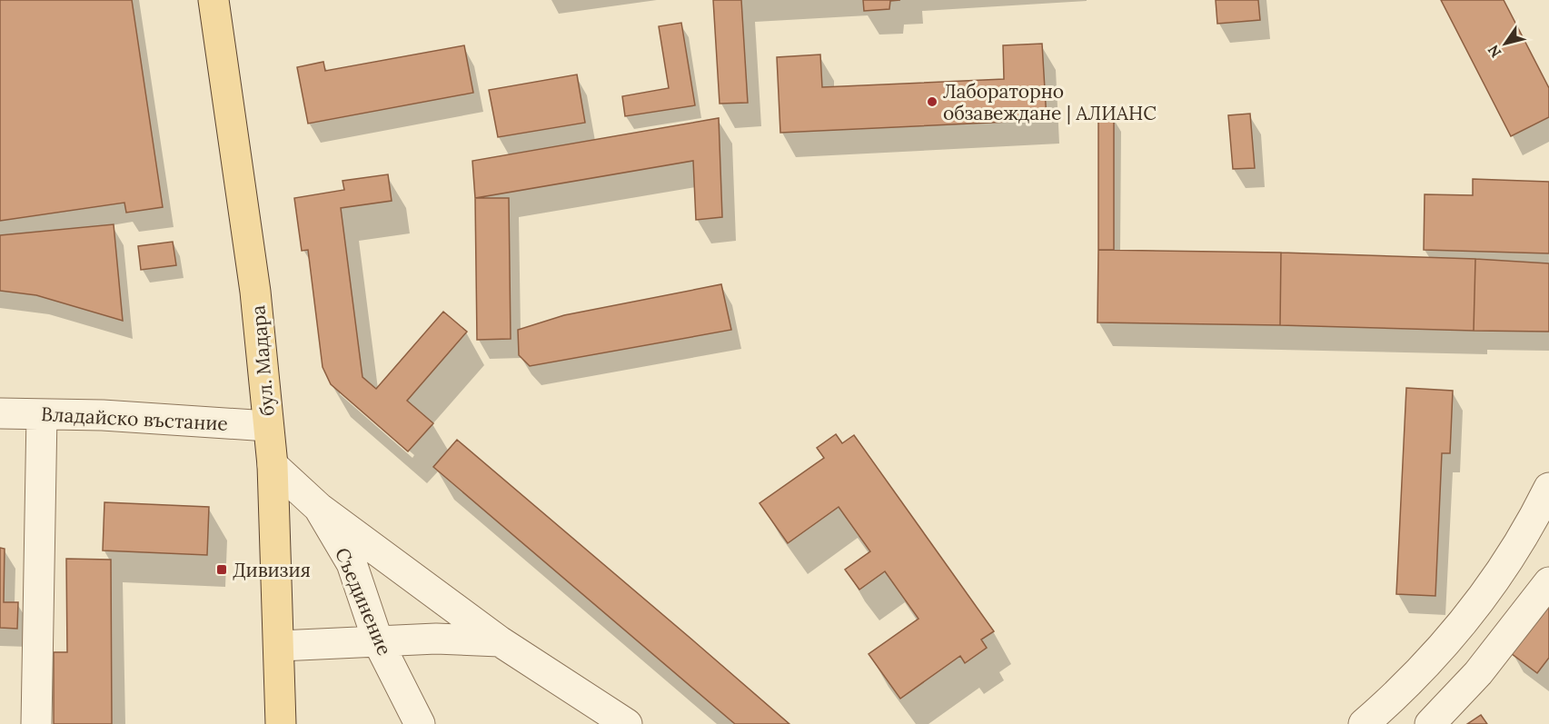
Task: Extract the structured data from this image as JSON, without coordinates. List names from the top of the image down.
{
  "streets": {
    "main road": ["бул. Мадара"],
    "street": ["Владайско въстание", "Съединение"]
  },
  "crossings": [
    ["бул. Мадара", "Владайско въстание"],
    ["бул. Мадара", "Съединение"]
  ],
  "places": {
    "other": ["Лабораторно обзавеждане | АЛИАНС"],
    "transit": ["Дивизия"]
  },
  "north": "bottom left"
}
